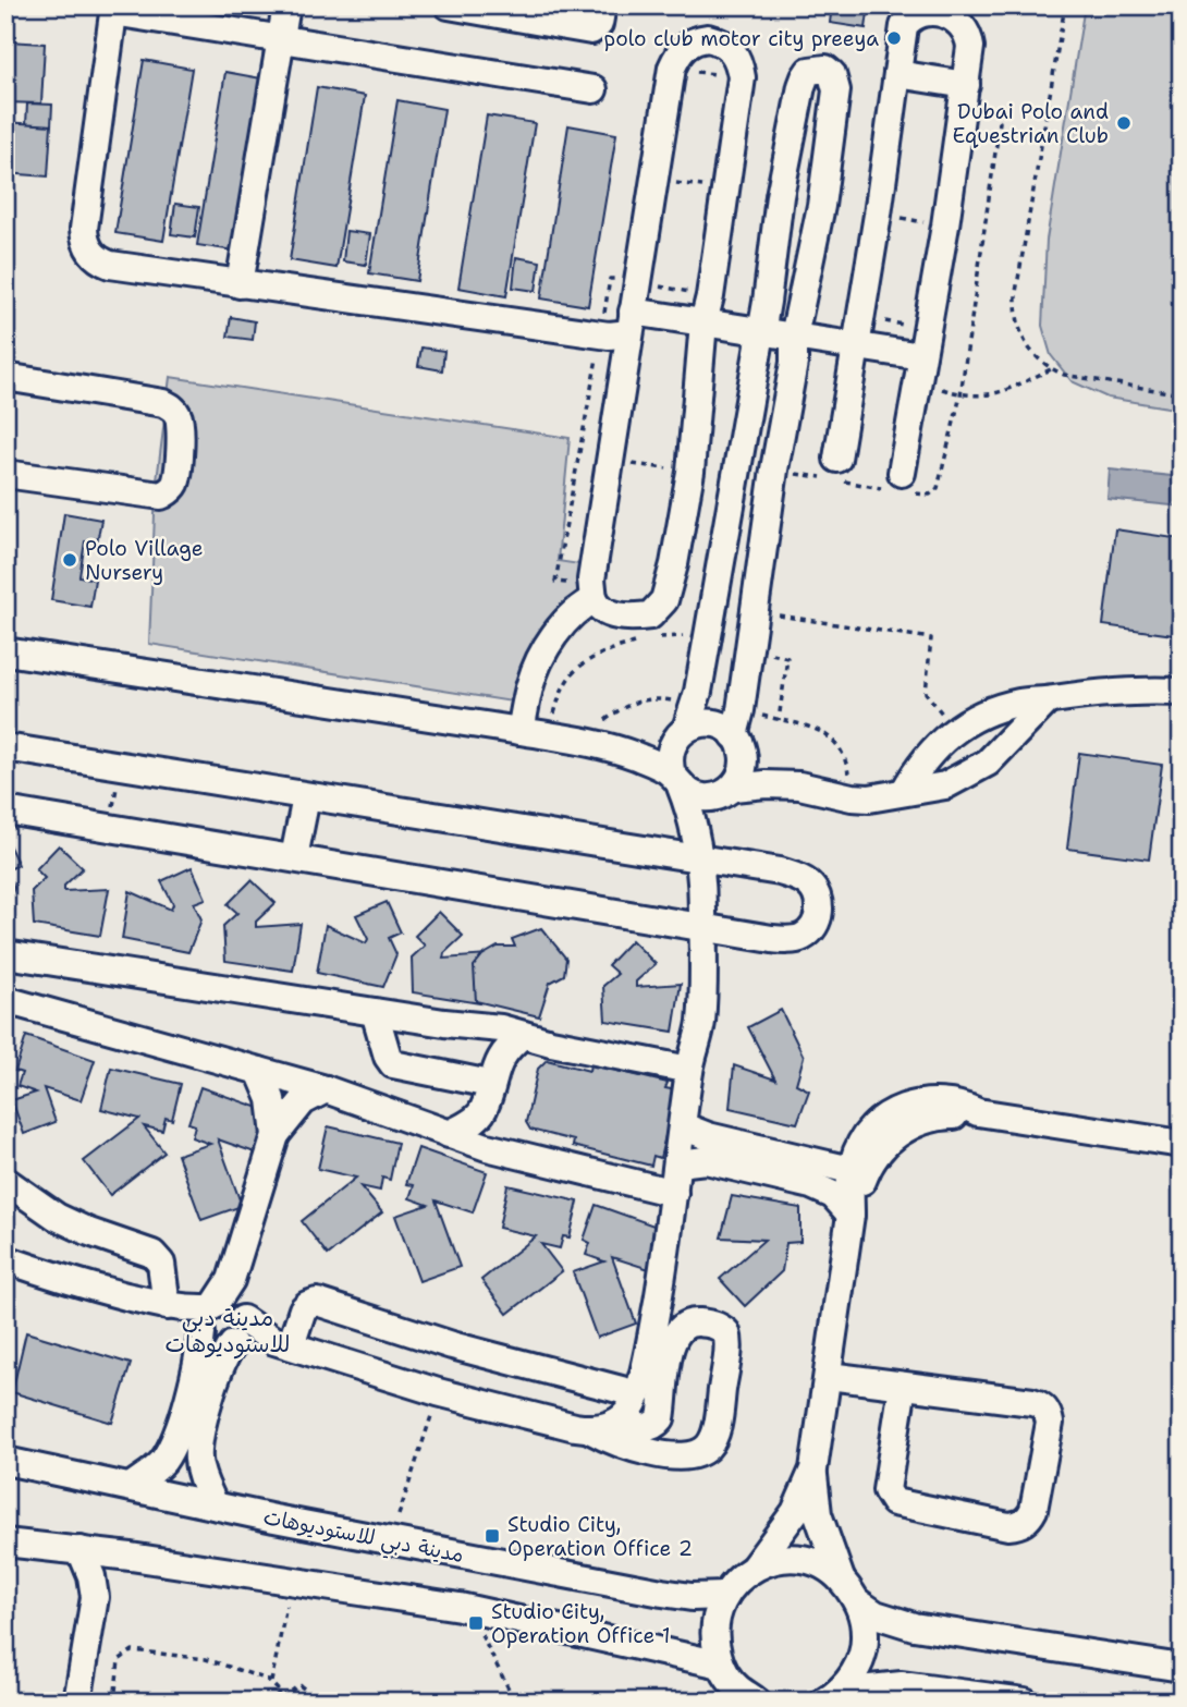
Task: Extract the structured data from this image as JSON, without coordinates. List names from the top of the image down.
{
  "streets": {
    "street": ["مدينة دبي للاستوديوهات"]
  },
  "districts": ["مدينة دبي للاستوديوهات"],
  "places": {
    "other": ["polo club motor city preeya", "Dubai Polo and Equestrian Club", "Polo Village Nursery"],
    "transit": ["Studio City, Operation Office 2", "Studio City, Operation Office 1"]
  }
}
